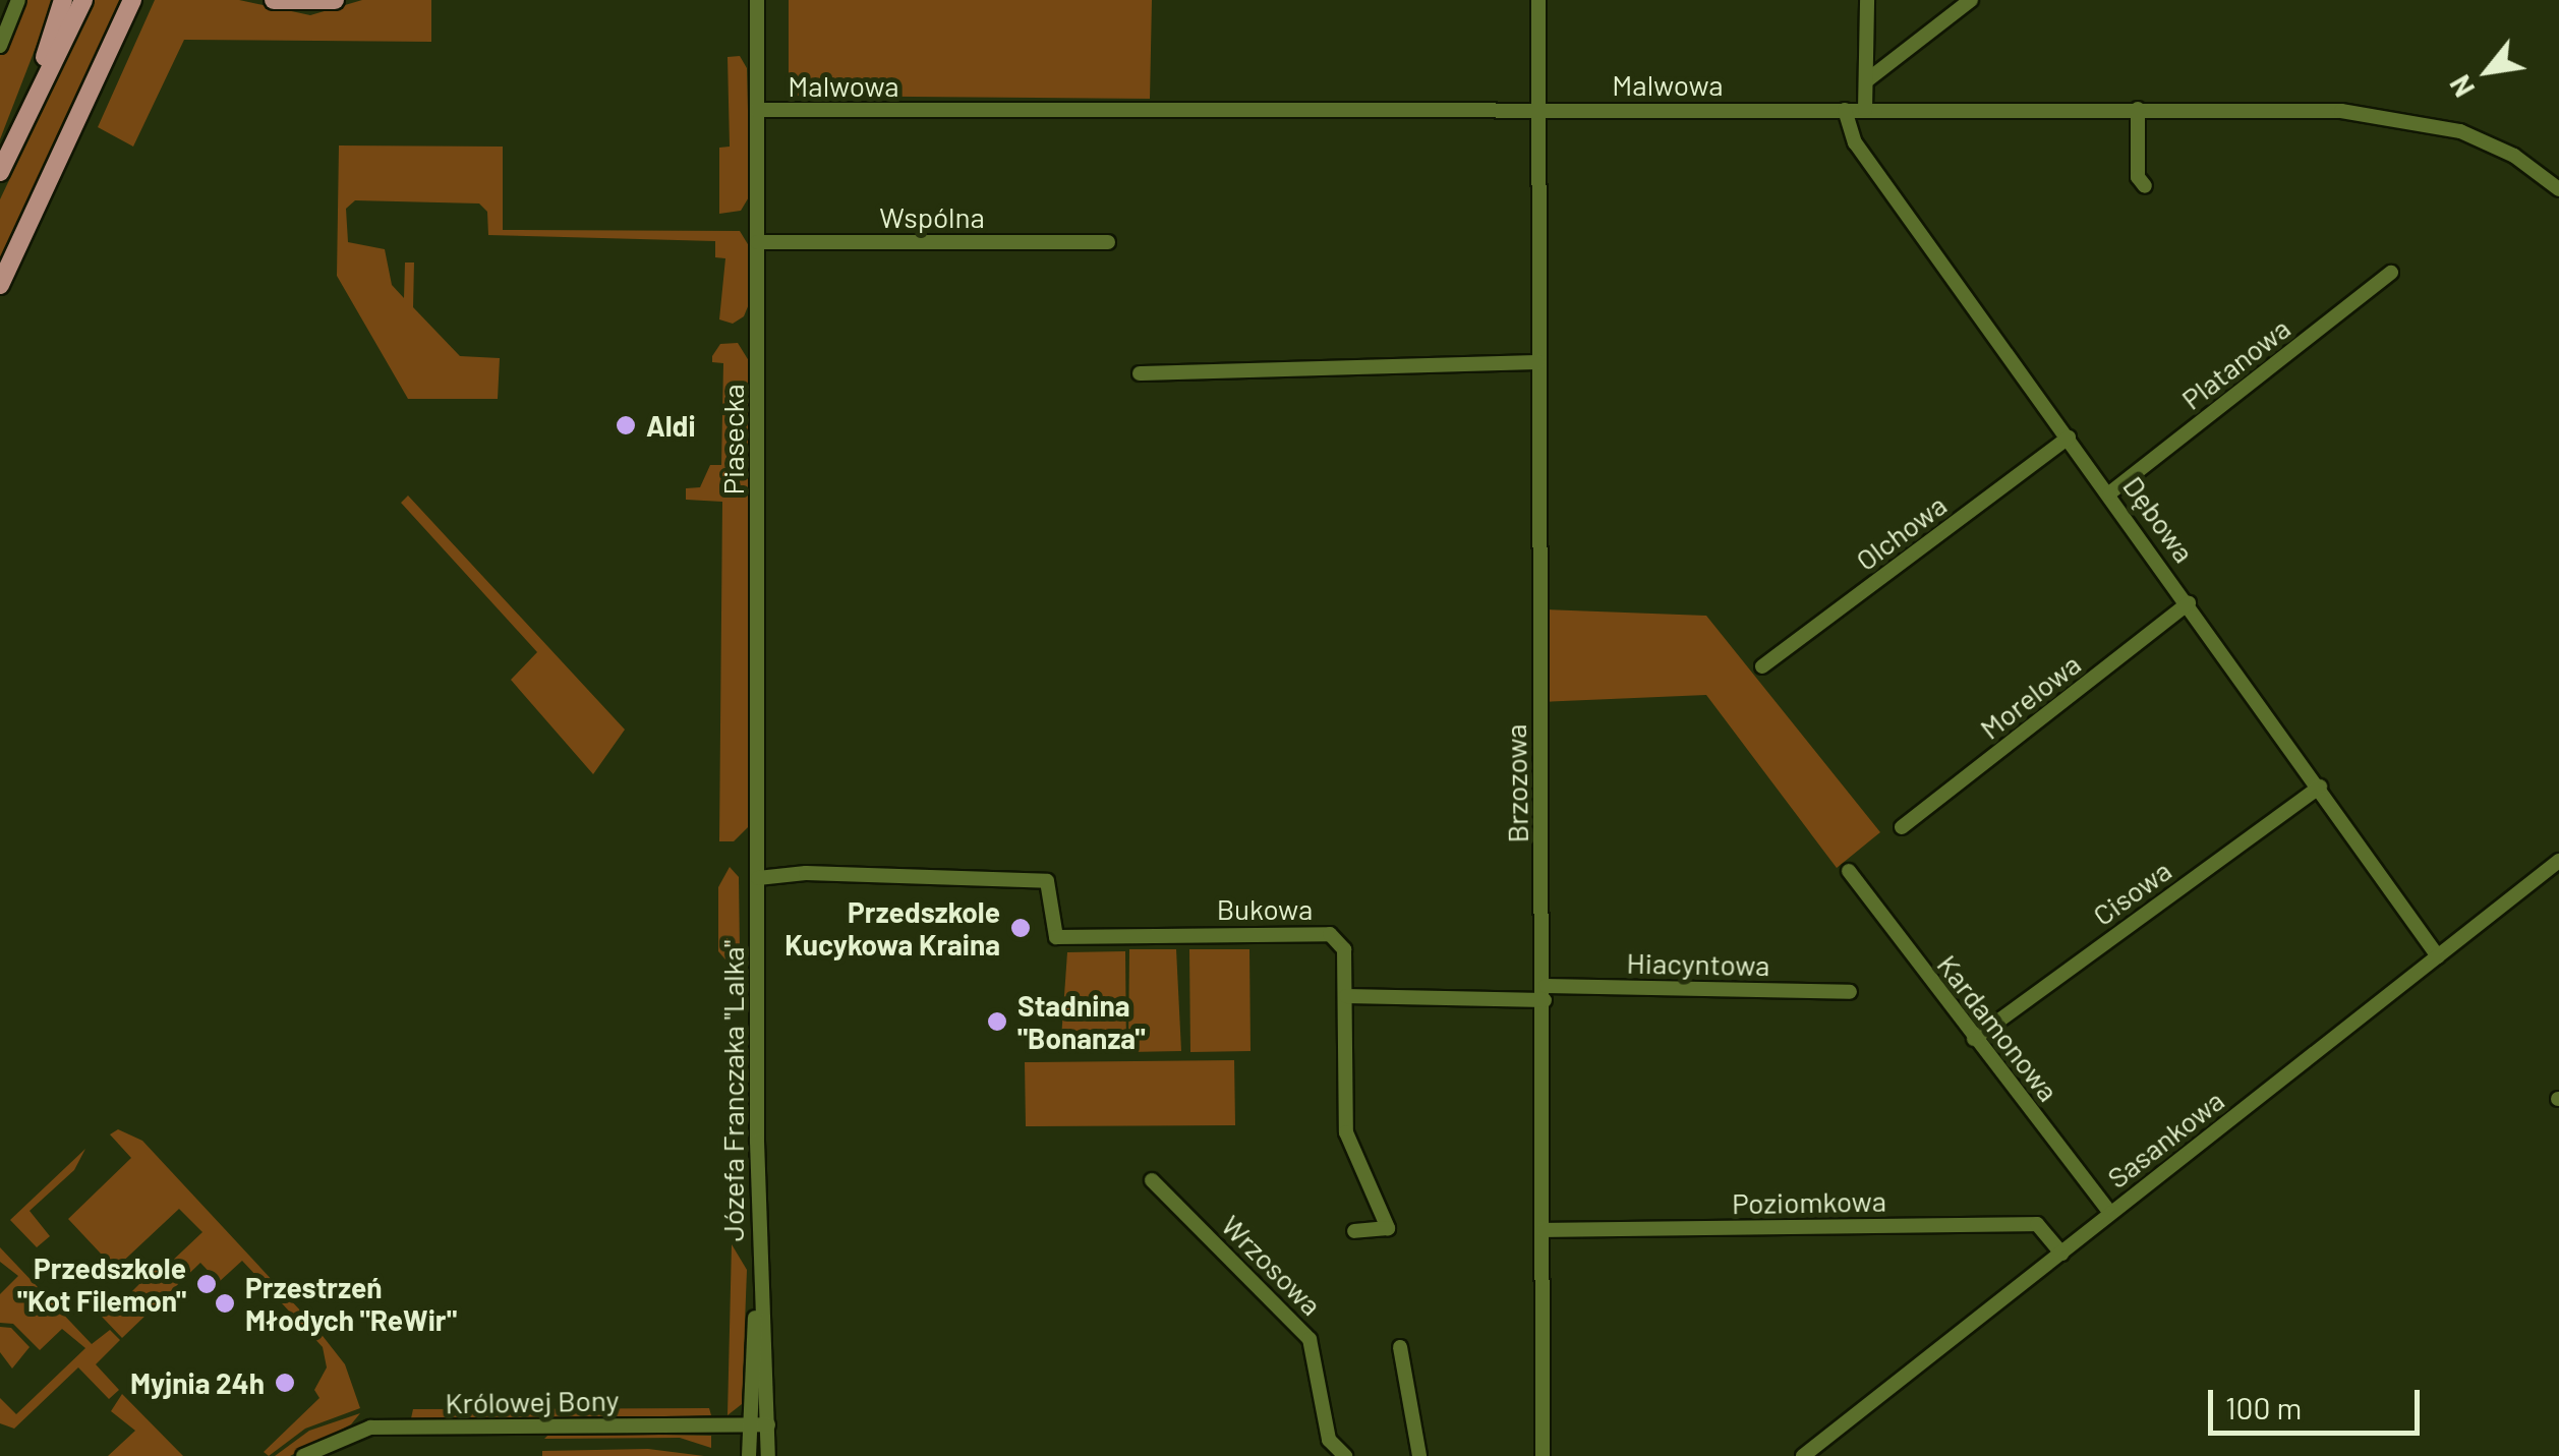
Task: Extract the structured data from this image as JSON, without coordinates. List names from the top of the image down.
{
  "streets": {
    "street": [
      "Malwowa",
      "Wspólna",
      "Platanowa",
      "Piasecka",
      "Dębowa",
      "Olchowa",
      "Morelowa",
      "Brzozowa",
      "Cisowa",
      "Bukowa",
      "Hiacyntowa",
      "Kardamonowa",
      "Józefa Franczaka \"Lalka\"",
      "Sasankowa",
      "Poziomkowa",
      "Wrzosowa",
      "Królowej Bony"
    ]
  },
  "crossings": [
    ["Malwowa", "Piasecka"],
    ["Malwowa", "Dębowa"],
    ["Malwowa", "Brzozowa"],
    ["Wspólna", "Piasecka"],
    ["Platanowa", "Dębowa"],
    ["Piasecka", "Bukowa"],
    ["Piasecka", "Józefa Franczaka \"Lalka\""],
    ["Dębowa", "Olchowa"],
    ["Dębowa", "Morelowa"],
    ["Dębowa", "Cisowa"],
    ["Dębowa", "Sasankowa"],
    ["Brzozowa", "Hiacyntowa"],
    ["Brzozowa", "Poziomkowa"],
    ["Cisowa", "Kardamonowa"],
    ["Bukowa", "Józefa Franczaka \"Lalka\""],
    ["Kardamonowa", "Sasankowa"],
    ["Józefa Franczaka \"Lalka\"", "Królowej Bony"],
    ["Sasankowa", "Poziomkowa"]
  ],
  "places": [
    "Aldi",
    "Przedszkole Kucykowa Kraina",
    "Stadnina \"Bonanza\"",
    "Przedszkole \"Kot Filemon\"",
    "Przestrzeń Młodych \"ReWir\"",
    "Myjnia 24h"
  ],
  "scale_bar": "100 m",
  "north": "bottom left"
}
